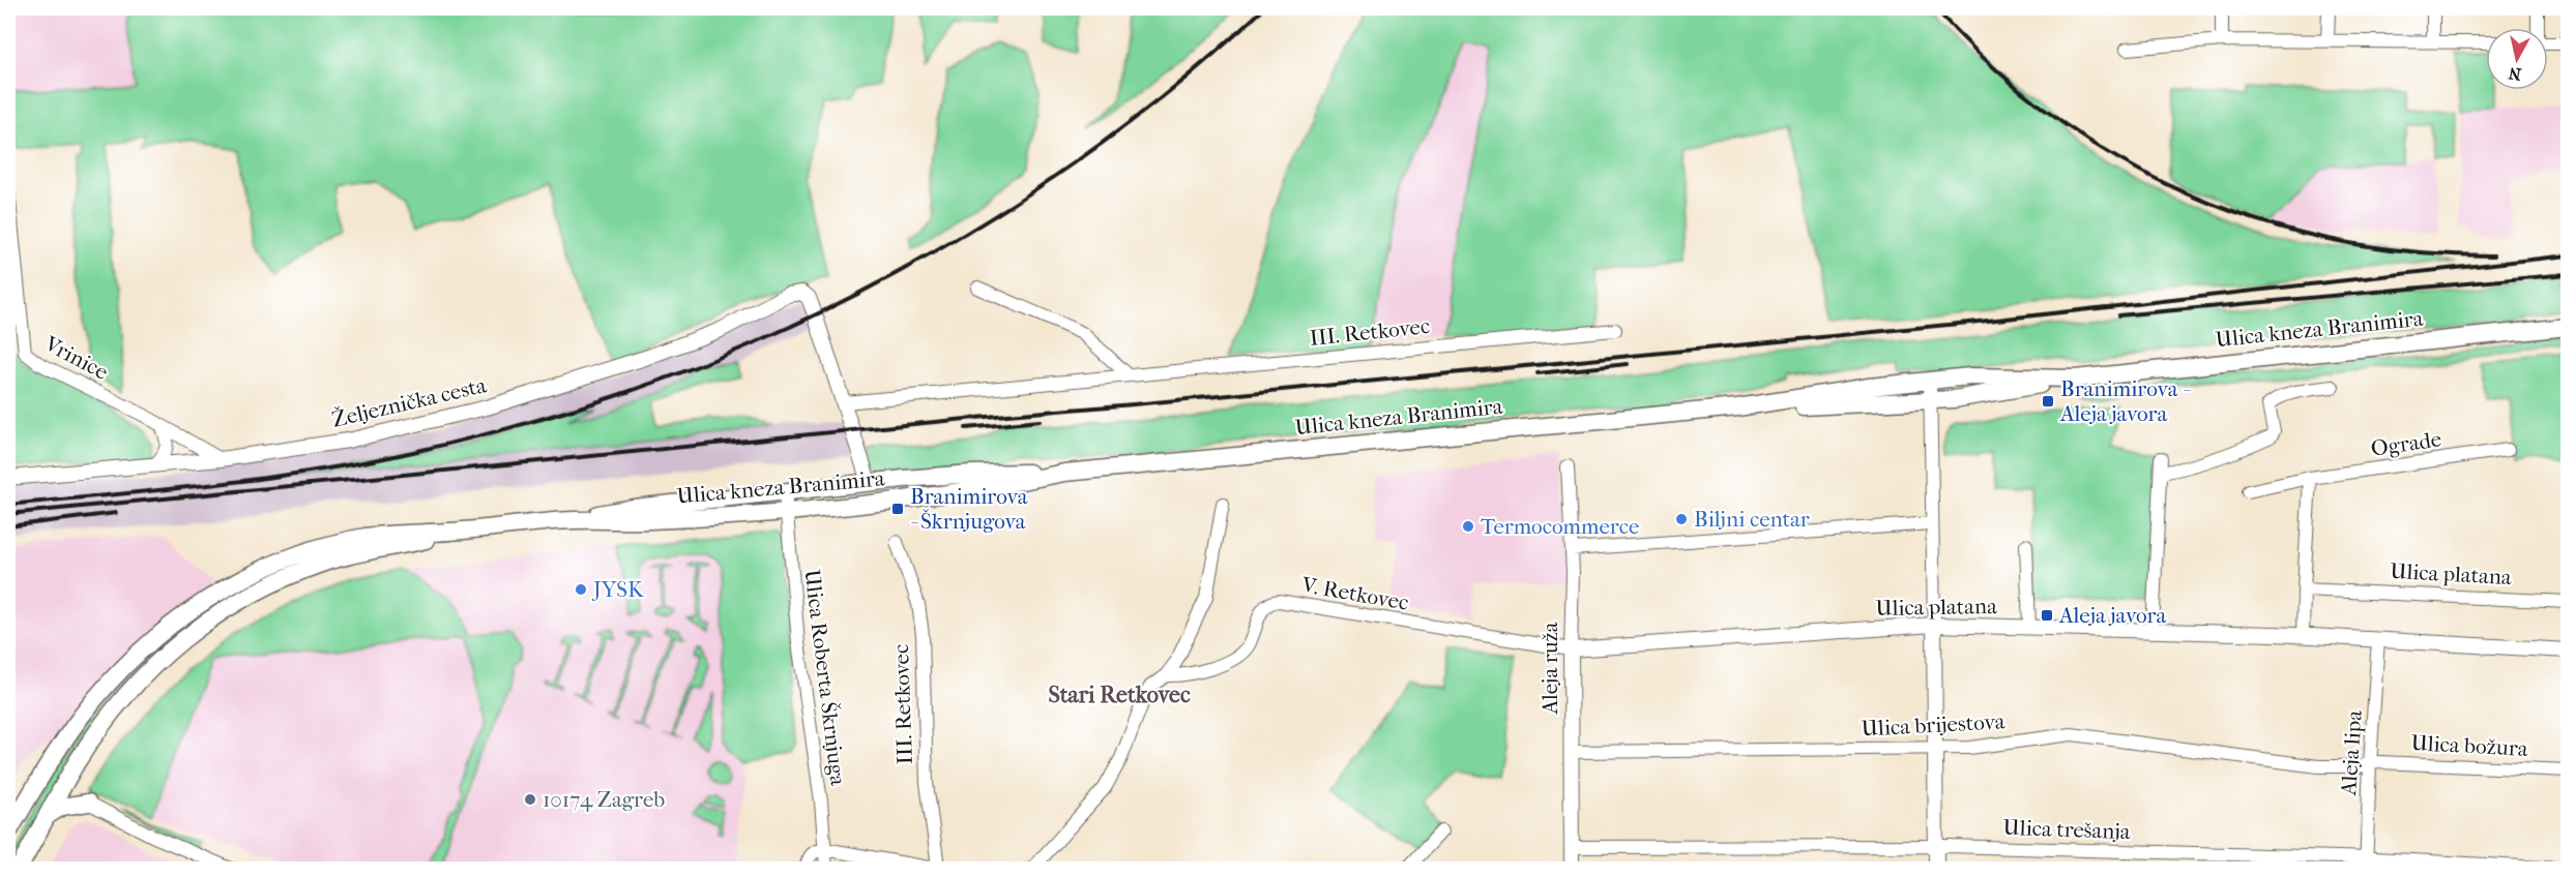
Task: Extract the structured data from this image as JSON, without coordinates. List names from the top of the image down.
{
  "streets": {
    "main road": ["Ulica kneza Branimira"],
    "street": [
      "III. Retkovec",
      "Vrinice",
      "Željeznička cesta",
      "Ograde",
      "Ulica platana",
      "V. Retkovec",
      "Aleja ruža",
      "Ulica Roberta Škrnjuga",
      "Ulica brijestova",
      "Ulica božura",
      "Aleja lipa",
      "Ulica trešanja"
    ]
  },
  "crossings": [
    ["Ulica kneza Branimira", "Ulica Roberta Škrnjuga"],
    ["III. Retkovec", "Željeznička cesta"],
    ["Vrinice", "Željeznička cesta"],
    ["Ulica platana", "V. Retkovec"],
    ["Ulica platana", "Aleja ruža"],
    ["Ulica platana", "Aleja lipa"],
    ["V. Retkovec", "Aleja ruža"],
    ["Aleja ruža", "Ulica brijestova"],
    ["Aleja ruža", "Ulica trešanja"],
    ["Ulica brijestova", "Ulica božura"],
    ["Ulica brijestova", "Aleja lipa"],
    ["Ulica božura", "Aleja lipa"],
    ["Aleja lipa", "Ulica trešanja"]
  ],
  "districts": ["Stari Retkovec"],
  "places": {
    "transit": ["Branimirova - Aleja javora", "Branimirova - Škrnjugova", "Aleja javora"],
    "other": [
      "Biljni centar",
      "Termocommerce",
      "JYSK",
      "10174 Zagreb"
    ]
  },
  "north": "bottom"
}
